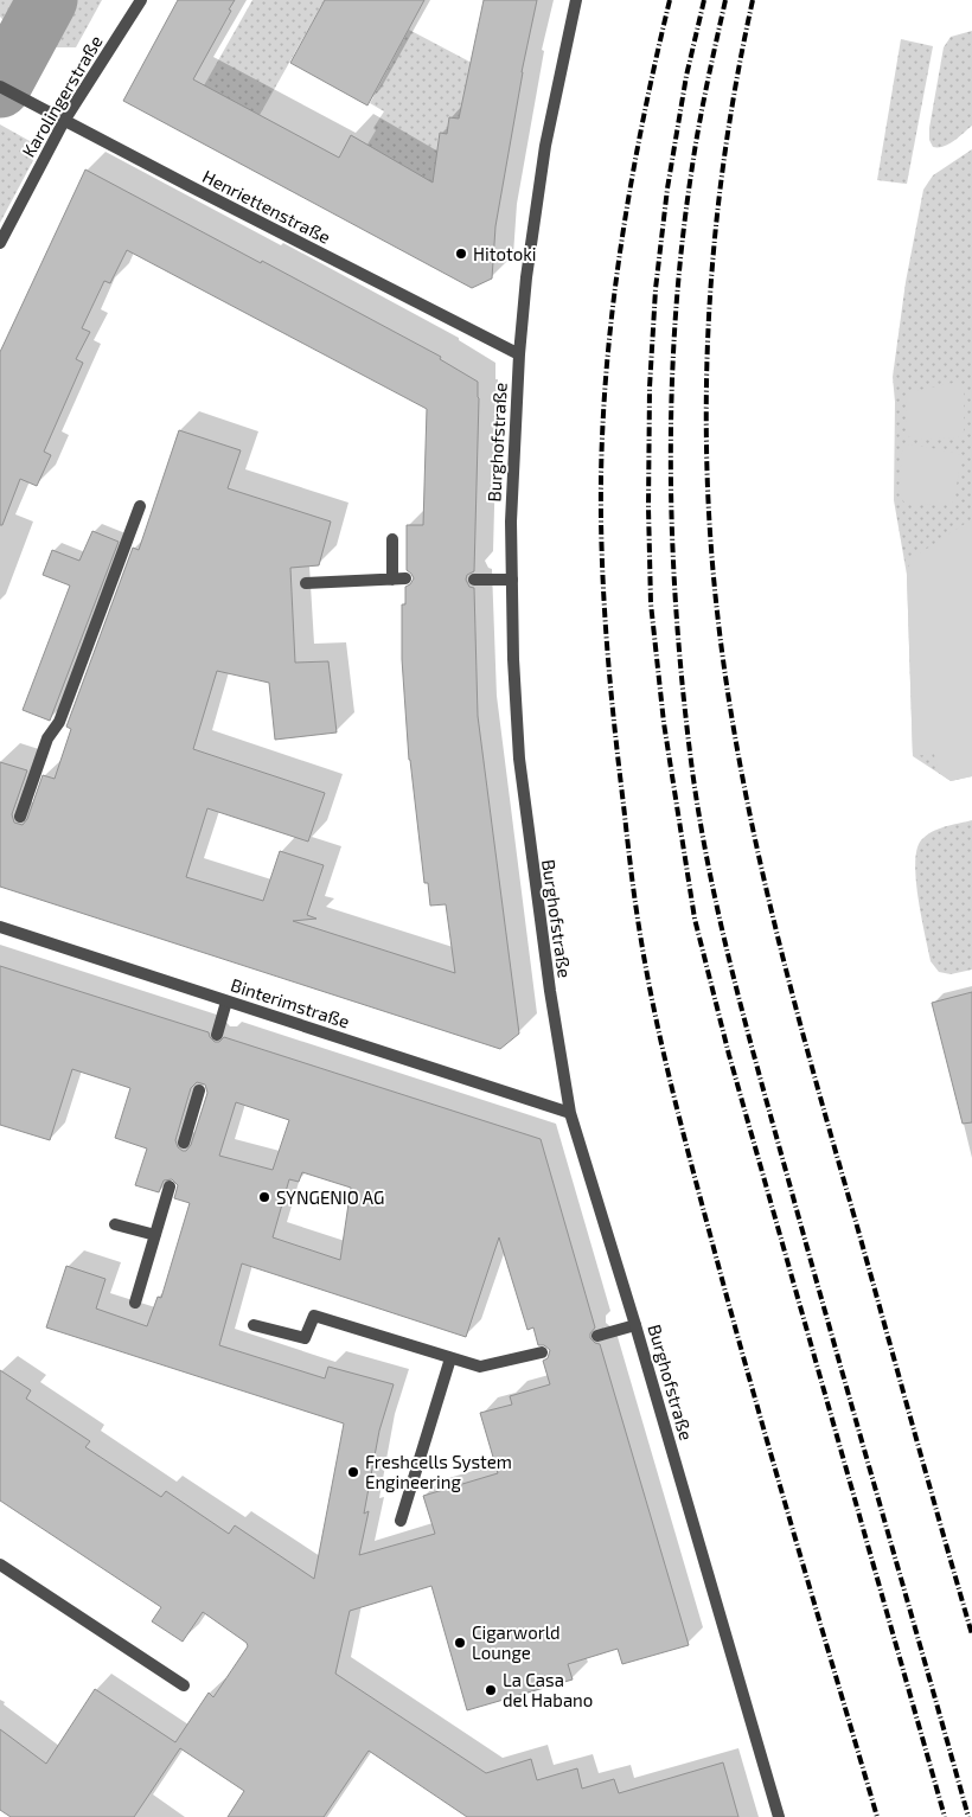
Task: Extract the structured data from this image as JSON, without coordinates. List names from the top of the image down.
{
  "streets": {
    "street": [
      "Karolingerstraße",
      "Henriettenstraße",
      "Burghofstraße",
      "Binterimstraße"
    ]
  },
  "crossings": [
    ["Karolingerstraße", "Henriettenstraße"],
    ["Henriettenstraße", "Burghofstraße"],
    ["Burghofstraße", "Binterimstraße"]
  ],
  "places": [
    "Hitotoki",
    "SYNGENIO AG",
    "Freshcells System Engineering",
    "Cigarworld Lounge",
    "La Casa del Habano"
  ]
}
